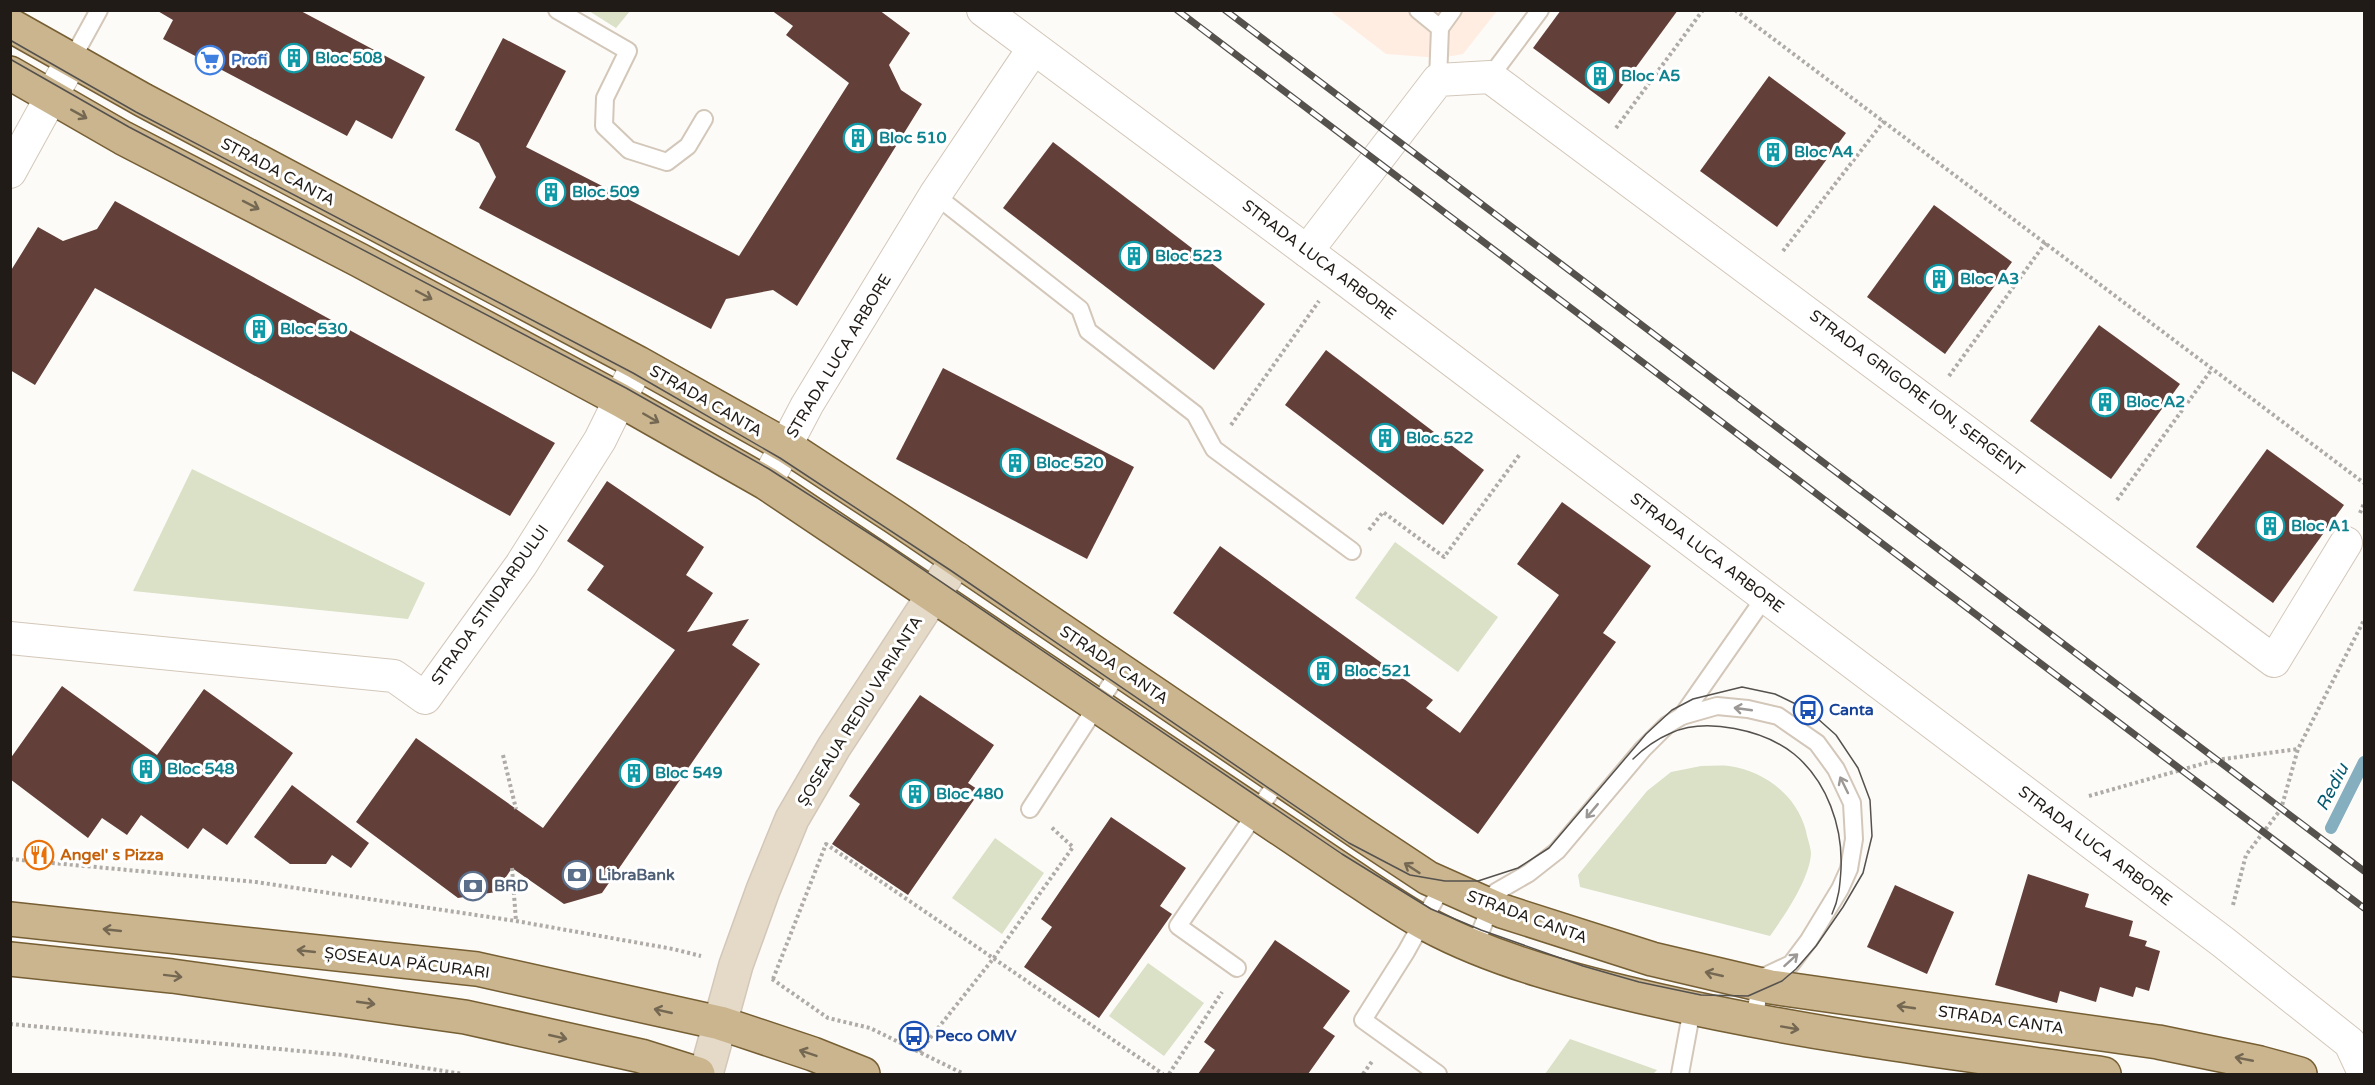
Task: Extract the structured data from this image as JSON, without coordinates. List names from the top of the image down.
{
  "streets": {
    "main road": ["STRADA CANTA", "ȘOSEAUA PĂCURARI"],
    "street": [
      "STRADA LUCA ARBORE",
      "STRADA GRIGORE ION, SERGENT",
      "STRADA STINDARDULUI",
      "ȘOSEAUA REDIU VARIANTA"
    ]
  },
  "crossings": [
    ["STRADA CANTA", "STRADA LUCA ARBORE"],
    ["STRADA CANTA", "STRADA STINDARDULUI"],
    ["STRADA CANTA", "ȘOSEAUA REDIU VARIANTA"],
    ["ȘOSEAUA REDIU VARIANTA", "ȘOSEAUA PĂCURARI"]
  ],
  "water": ["Rediu"],
  "places": {
    "building": [
      "Bloc 508",
      "Bloc A5",
      "Bloc 510",
      "Bloc A4",
      "Bloc 509",
      "Bloc 523",
      "Bloc A3",
      "Bloc 530",
      "Bloc A2",
      "Bloc 522",
      "Bloc 520",
      "Bloc A1",
      "Bloc 521",
      "Bloc 548",
      "Bloc 549",
      "Bloc 480"
    ],
    "supermarket": ["Profi"],
    "bus stop": ["Canta", "Peco OMV"],
    "restaurant": ["Angel' s Pizza"],
    "bank": ["LibraBank", "BRD"]
  }
}
